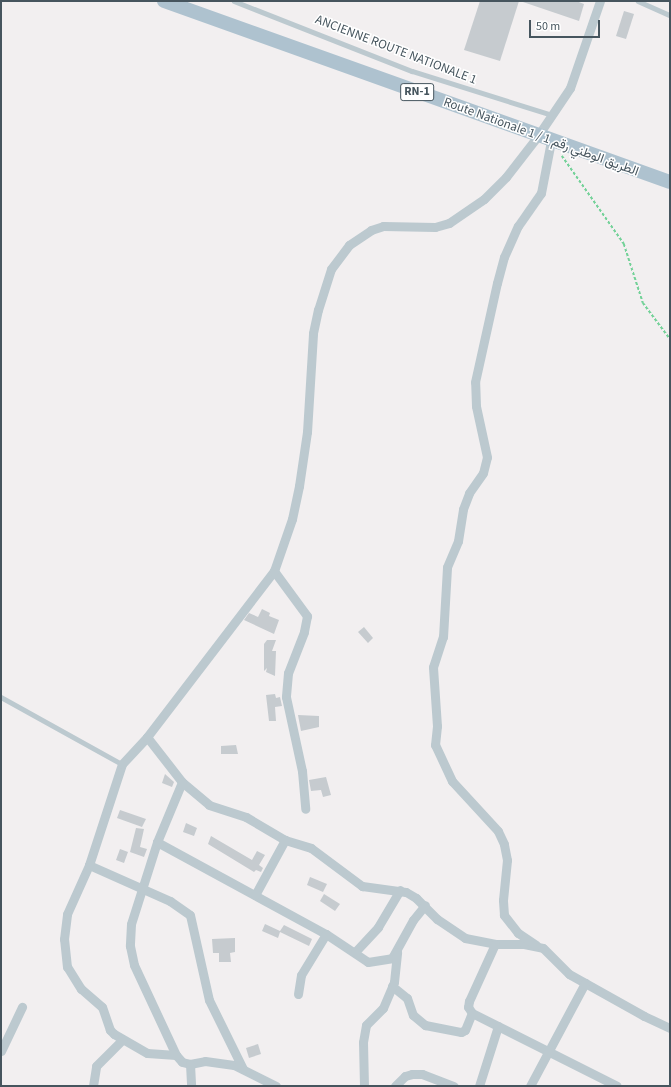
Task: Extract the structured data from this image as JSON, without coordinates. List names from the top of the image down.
{
  "streets": {
    "main road": ["RN-1", "Route Nationale 1 / الطريق الوطني رقم 1"],
    "lane": ["ANCIENNE ROUTE NATIONALE 1"]
  },
  "scale_bar": "50 m"
}
